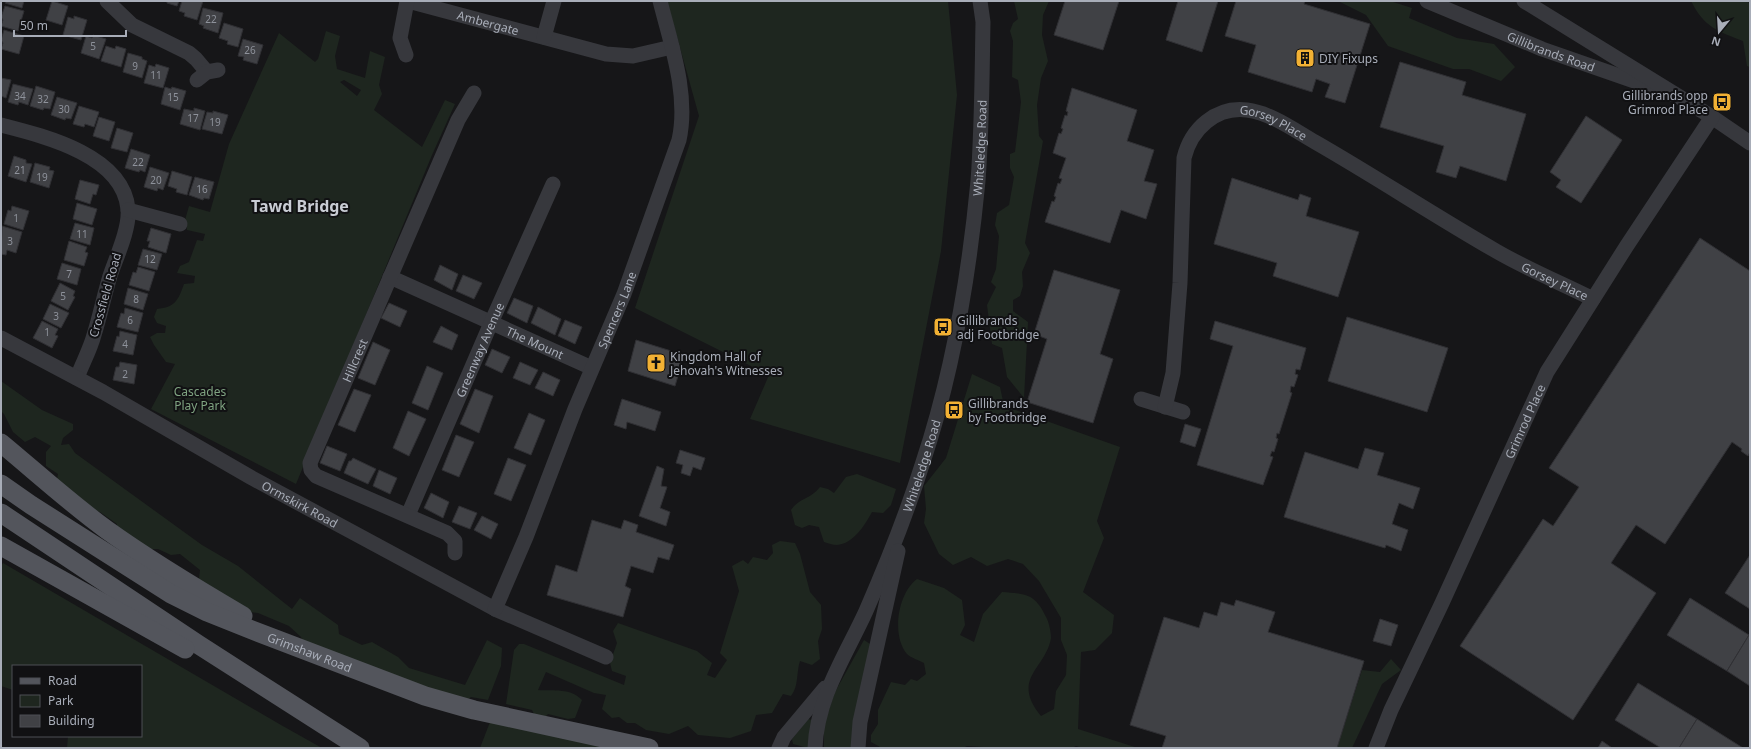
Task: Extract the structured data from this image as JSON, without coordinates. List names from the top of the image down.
{
  "streets": {
    "main road": ["Grimshaw Road"],
    "street": [
      "Ambergate",
      "Gillibrands Road",
      "Gorsey Place",
      "Whiteledge Road",
      "Crossfield Road",
      "Spencers Lane",
      "The Mount",
      "Greenway Avenue",
      "Hillcrest",
      "Grimrod Place",
      "Ormskirk Road"
    ]
  },
  "crossings": [
    ["Ambergate", "Spencers Lane"],
    ["Gillibrands Road", "Grimrod Place"],
    ["Gorsey Place", "Grimrod Place"],
    ["Crossfield Road", "Ormskirk Road"],
    ["Spencers Lane", "The Mount"],
    ["Spencers Lane", "Ormskirk Road"],
    ["The Mount", "Greenway Avenue"],
    ["The Mount", "Hillcrest"],
    ["Greenway Avenue", "Hillcrest"]
  ],
  "districts": ["Tawd Bridge"],
  "parks": ["Cascades Play Park"],
  "places": {
    "building": ["DIY Fixups"],
    "bus stop": ["Gillibrands opp Grimrod Place", "Gillibrands adj Footbridge", "Gillibrands by Footbridge"],
    "church": ["Kingdom Hall of Jehovah's Witnesses"]
  },
  "house_numbers": [
    "22",
    "5",
    "26",
    "9",
    "11",
    "34",
    "15",
    "32",
    "30",
    "17",
    "19",
    "22",
    "21",
    "19",
    "20",
    "16",
    "1",
    "11",
    "3",
    "12",
    "7",
    "5",
    "8",
    "3",
    "6",
    "1",
    "4",
    "2"
  ],
  "legend": ["Road", "Park", "Building"],
  "scale_bar": "50 m",
  "north": "bottom"
}
